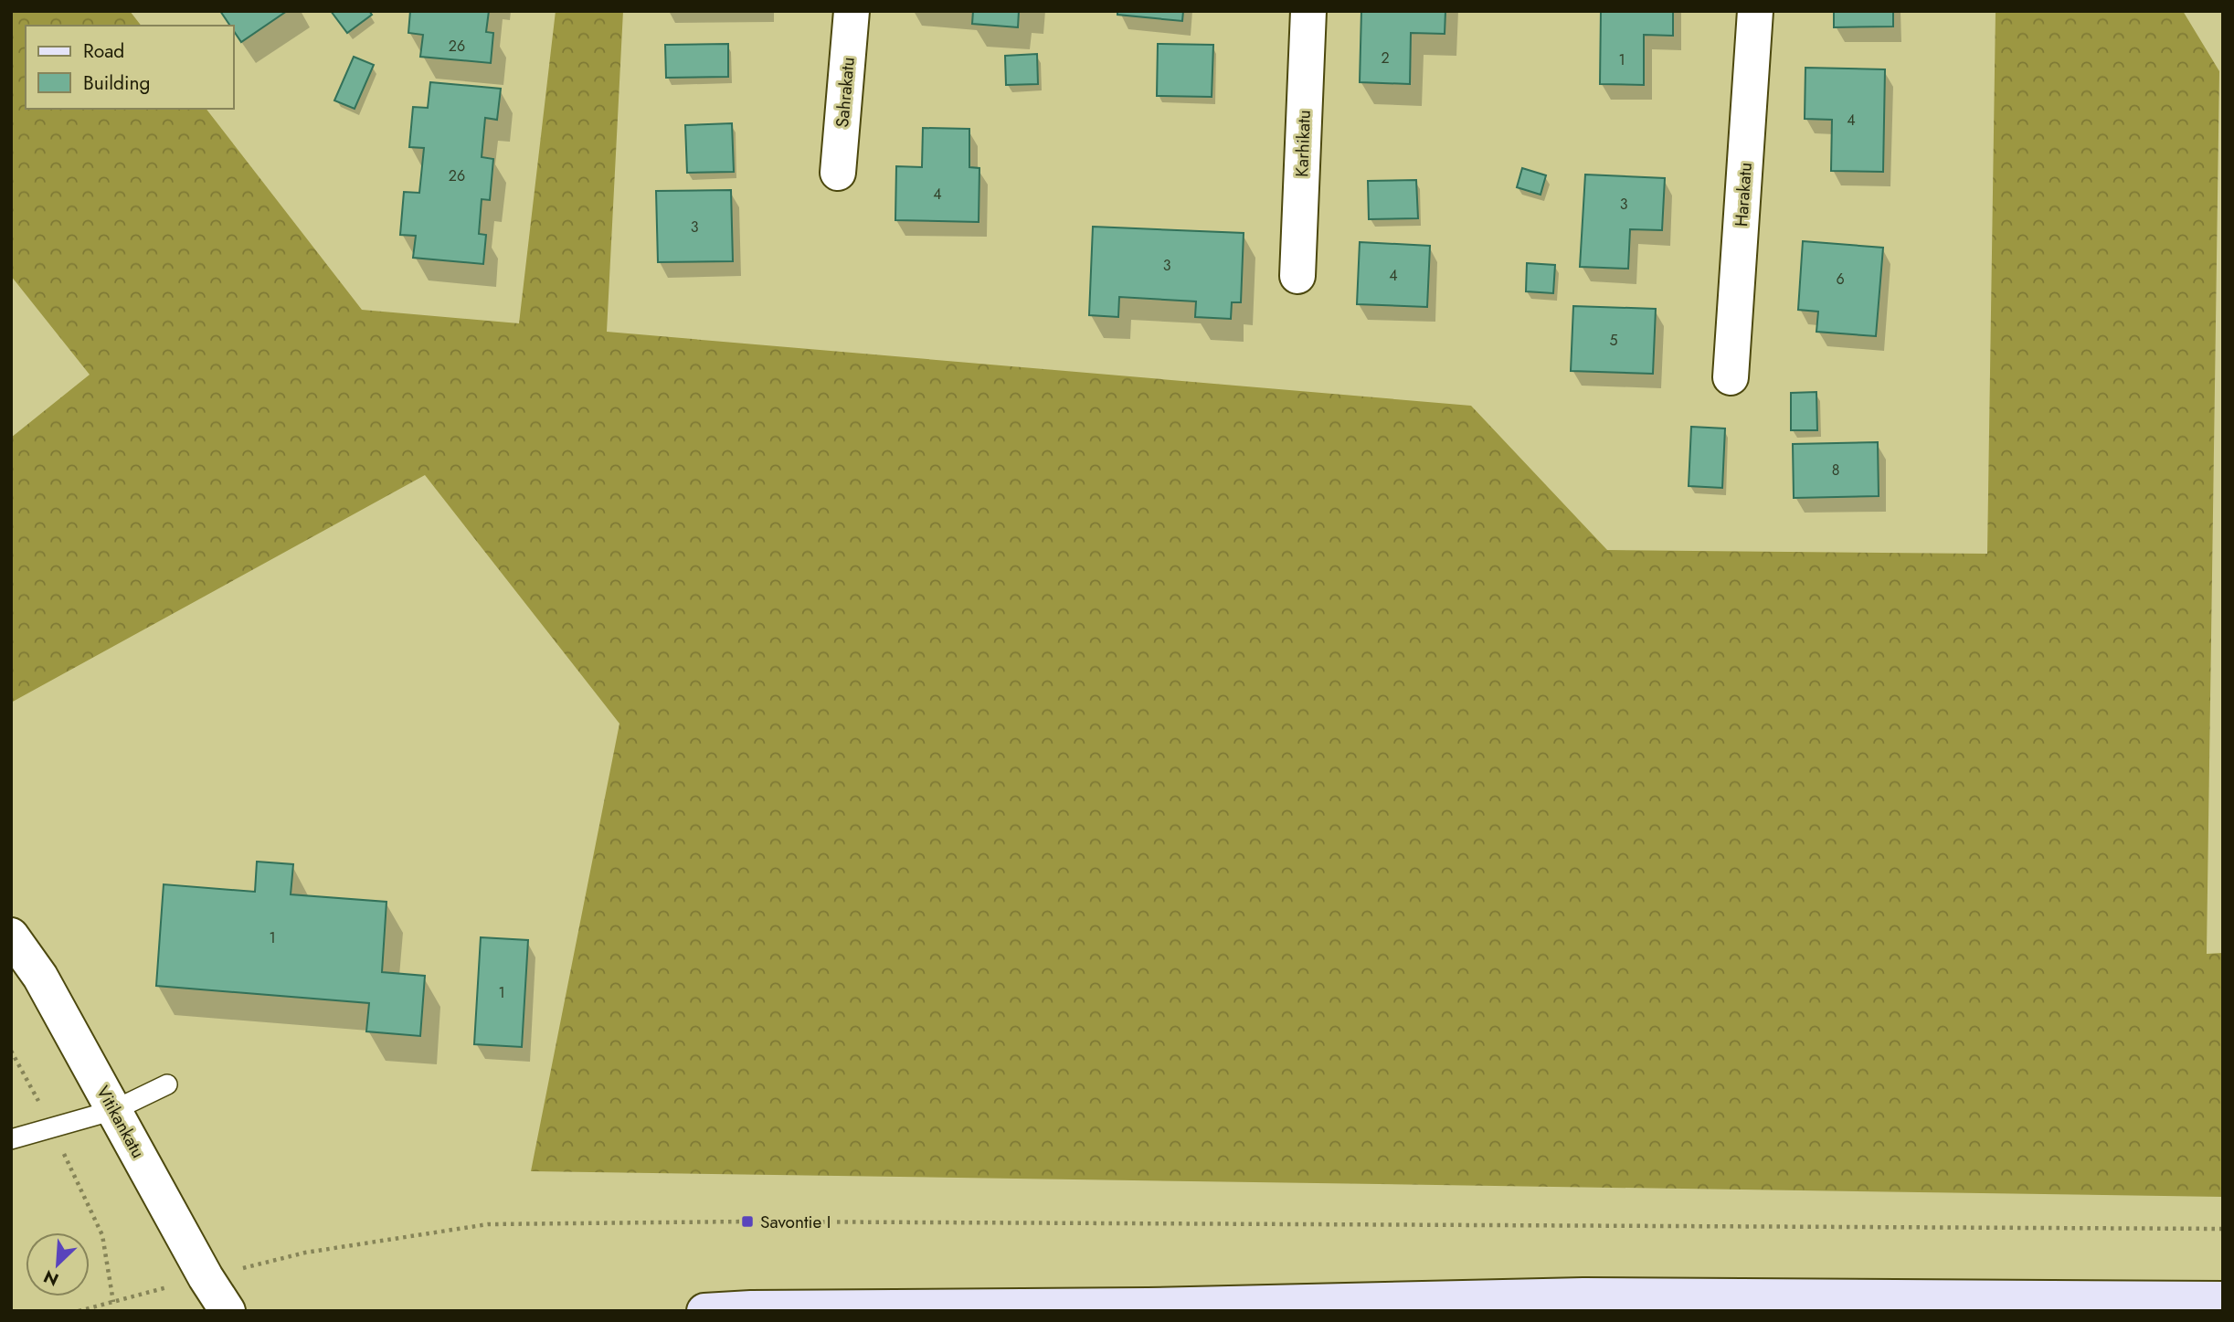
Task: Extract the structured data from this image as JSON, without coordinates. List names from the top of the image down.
{
  "streets": {
    "street": [
      "Sahrakatu",
      "Karhikatu",
      "Harakatu",
      "Vitikankatu"
    ]
  },
  "places": {
    "transit": ["Savontie I"]
  },
  "house_numbers": [
    "26",
    "2",
    "1",
    "4",
    "26",
    "4",
    "3",
    "3",
    "3",
    "4",
    "6",
    "5",
    "8",
    "1",
    "1"
  ],
  "legend": ["Road", "Building"],
  "north": "bottom left"
}
